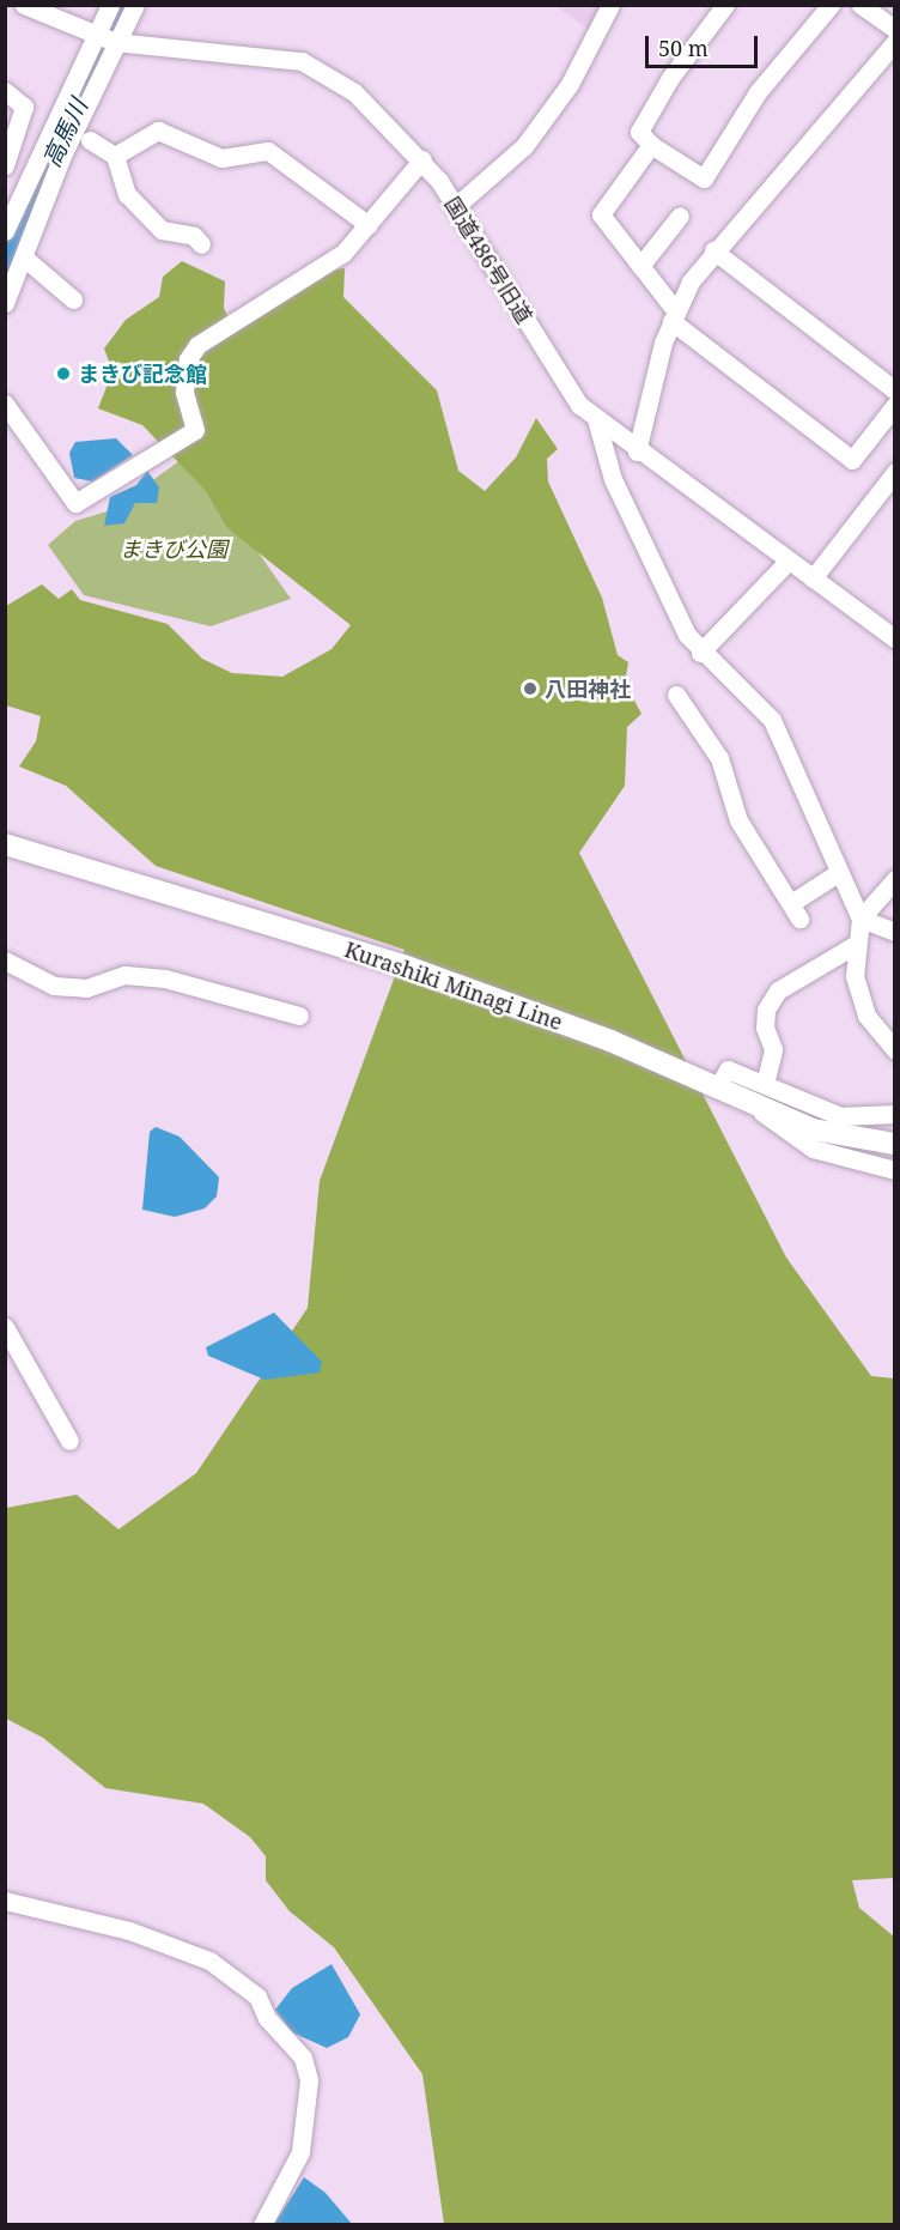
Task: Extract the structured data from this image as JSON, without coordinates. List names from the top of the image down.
{
  "streets": {
    "main road": ["Kurashiki Minagi Line"],
    "street": ["国道486号旧道"]
  },
  "water": ["高馬川"],
  "parks": ["まきび公園"],
  "places": ["まきび記念館", "八田神社"],
  "scale_bar": "50 m"
}
